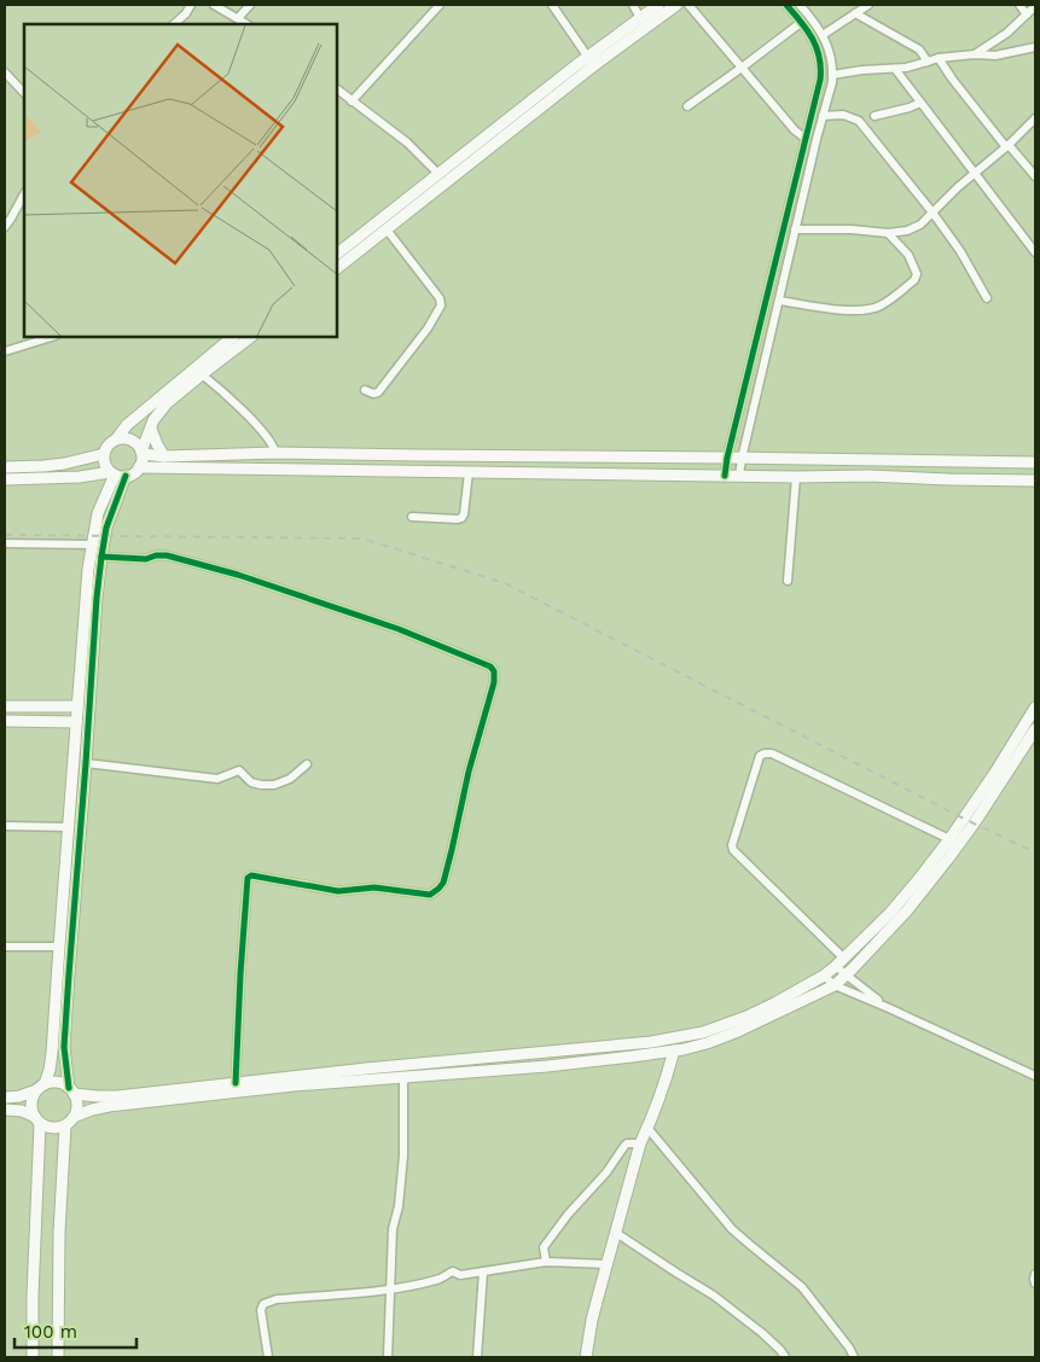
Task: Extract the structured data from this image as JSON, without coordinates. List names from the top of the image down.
{
  "scale_bar": "100 m"
}
